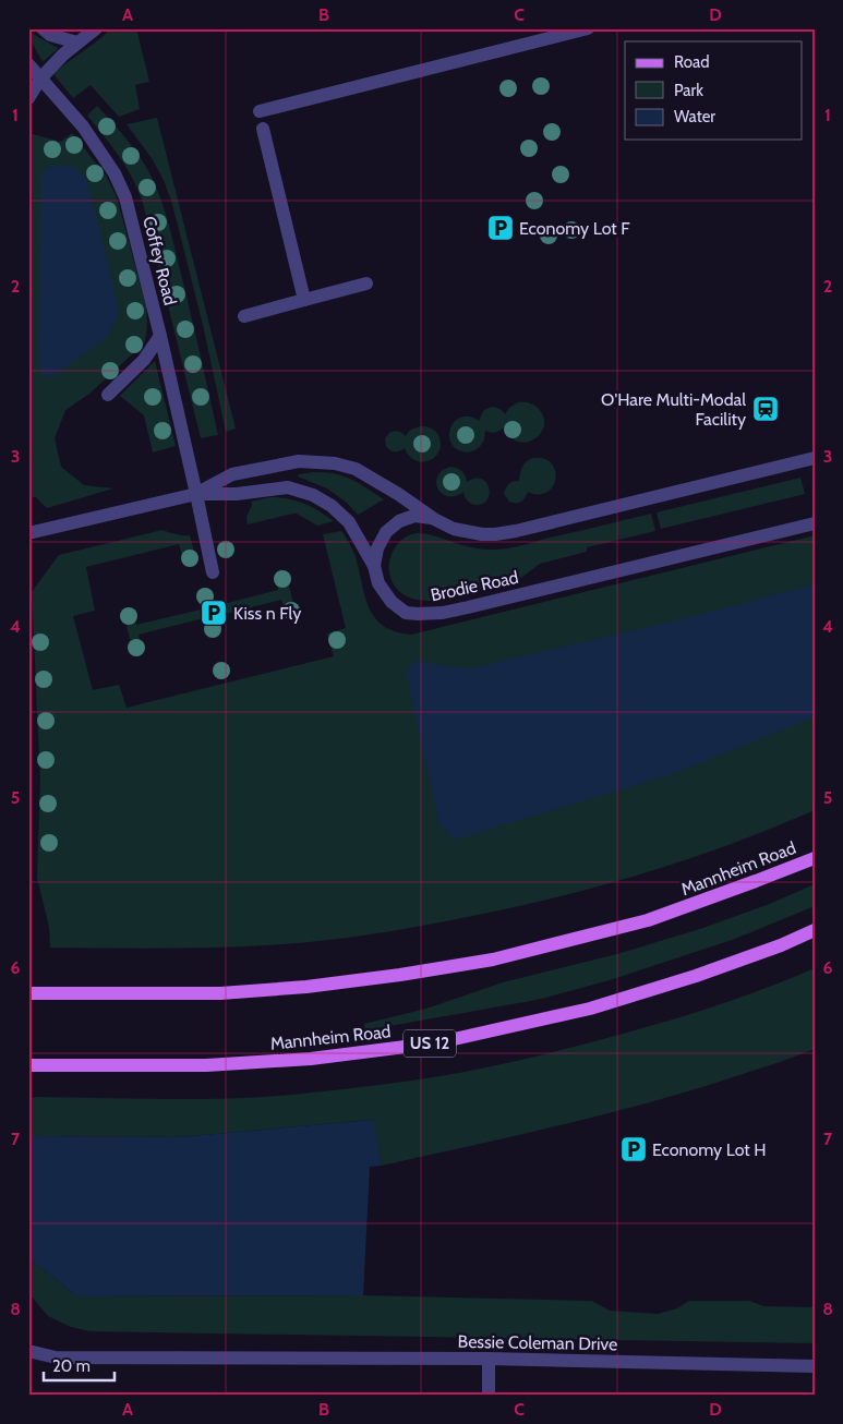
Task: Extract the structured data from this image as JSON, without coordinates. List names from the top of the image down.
{
  "streets": {
    "main road": ["Mannheim Road", "US 12"],
    "street": ["Coffey Road", "Brodie Road", "Bessie Coleman Drive"]
  },
  "crossings": [
    ["Coffey Road", "Brodie Road"]
  ],
  "places": {
    "parking": ["Economy Lot F", "Kiss n Fly", "Economy Lot H"],
    "station": ["O'Hare Multi-Modal Facility"]
  },
  "legend": ["Road", "Park", "Water"],
  "scale_bar": "20 m",
  "grid": {
    "columns": [
      "A",
      "B",
      "C",
      "D"
    ],
    "rows": [
      "1",
      "2",
      "3",
      "4",
      "5",
      "6",
      "7",
      "8"
    ]
  }
}
